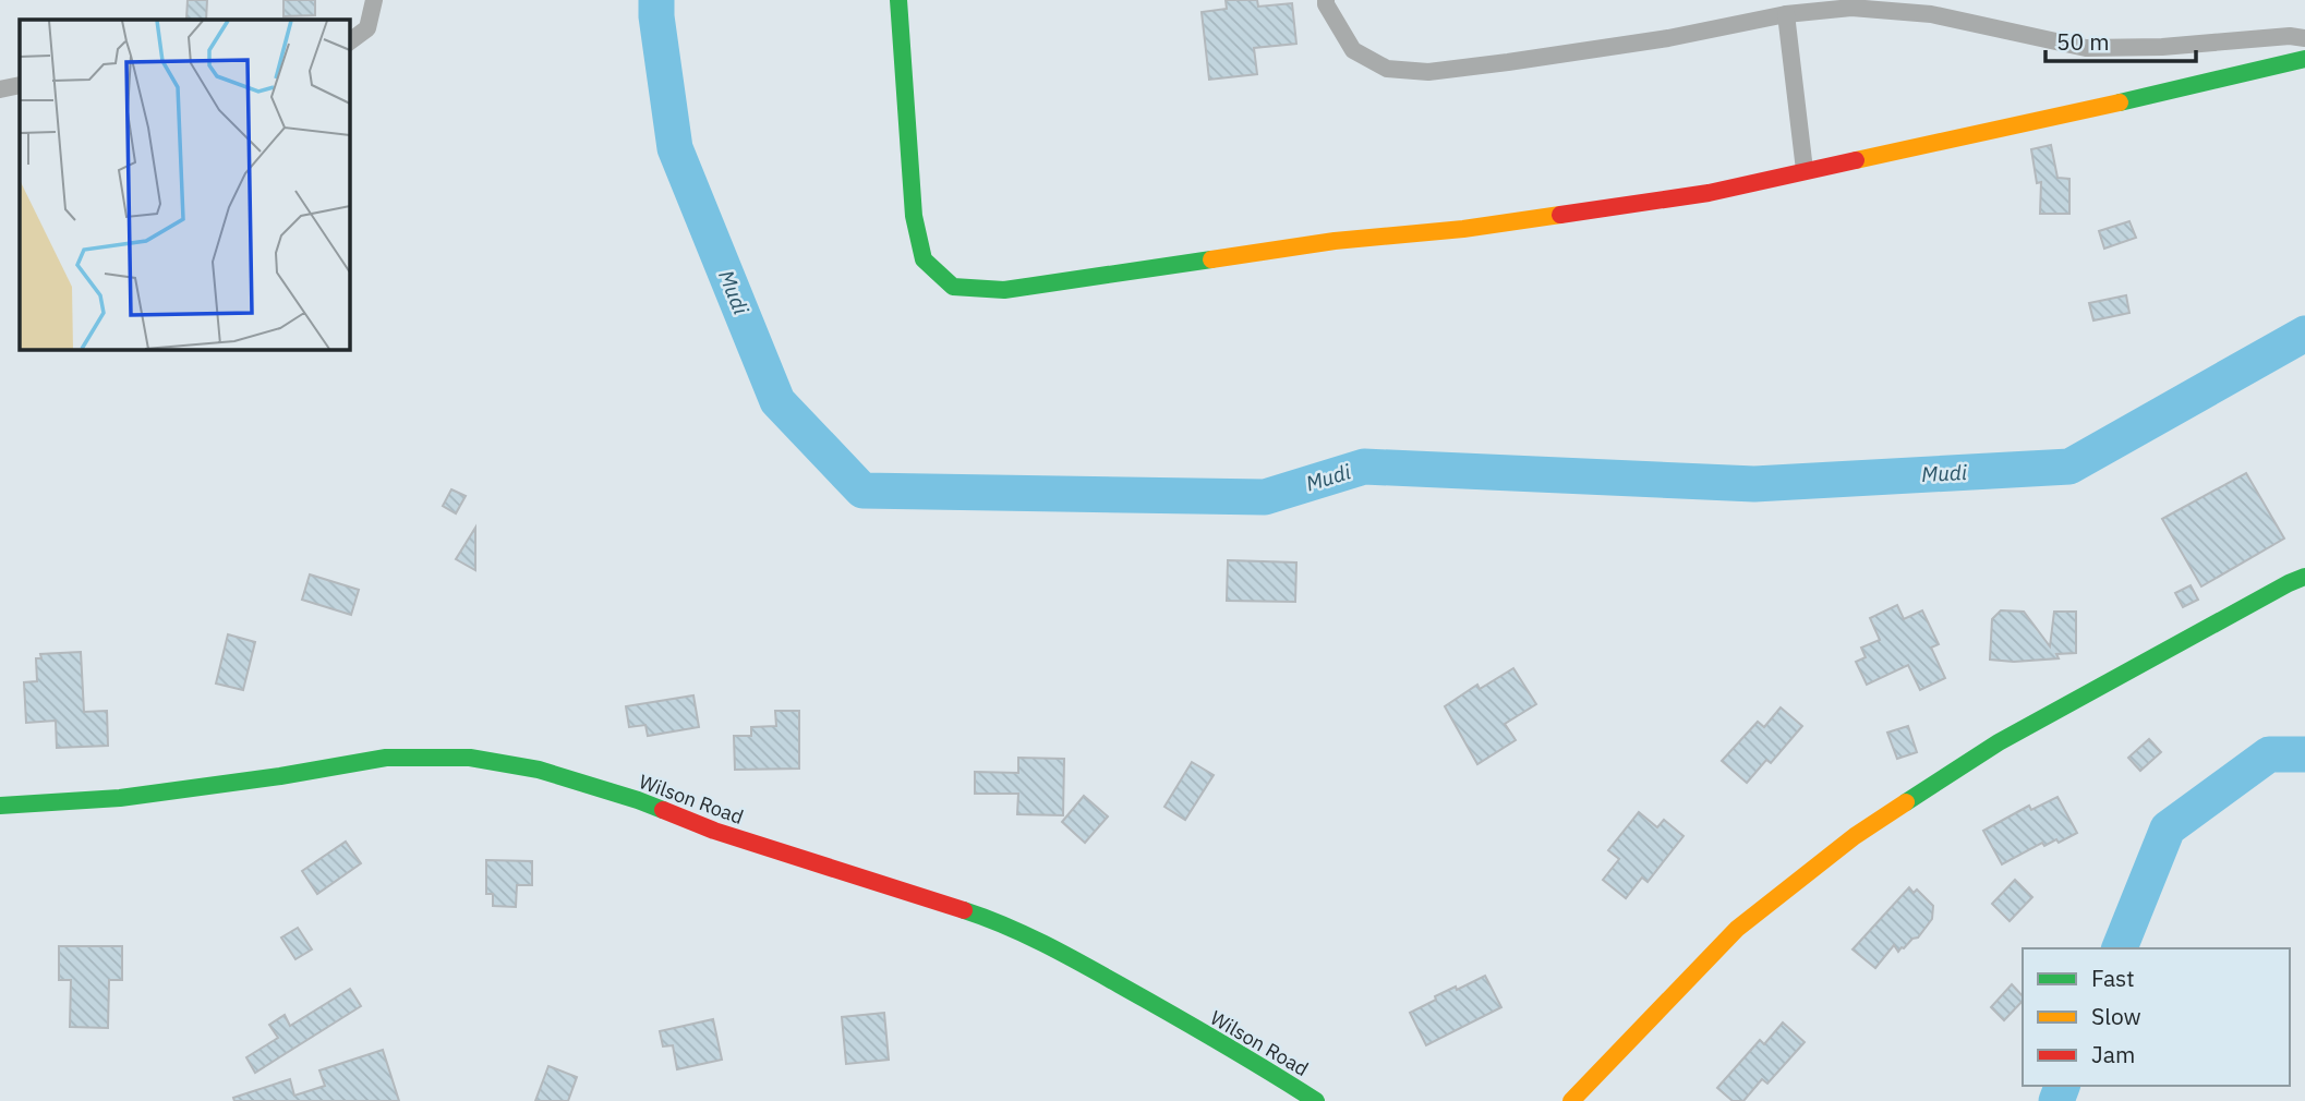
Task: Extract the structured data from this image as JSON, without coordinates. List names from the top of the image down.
{
  "streets": {
    "street": ["Wilson Road"]
  },
  "water": ["Mudi"],
  "legend": ["Fast", "Slow", "Jam"],
  "scale_bar": "50 m"
}
